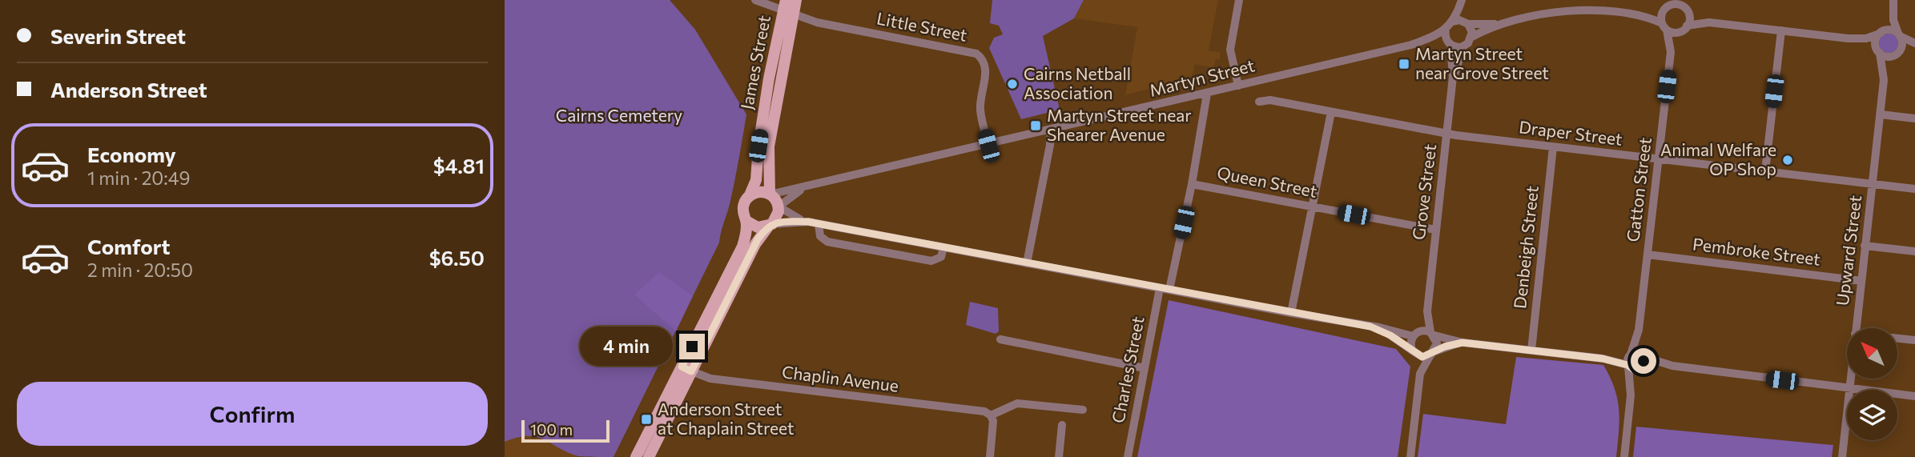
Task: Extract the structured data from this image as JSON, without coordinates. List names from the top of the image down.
{
  "streets": {
    "main road": ["James Street"],
    "street": [
      "Little Street",
      "Martyn Street",
      "Draper Street",
      "Queen Street",
      "Gatton Street",
      "Grove Street",
      "Denbeigh Street",
      "Upward Street",
      "Pembroke Street",
      "Charles Street",
      "Chaplin Avenue"
    ]
  },
  "crossings": [
    ["Little Street", "James Street"],
    ["Little Street", "Martyn Street"],
    ["James Street", "Martyn Street"],
    ["Martyn Street", "Grove Street"],
    ["Draper Street", "Gatton Street"],
    ["Draper Street", "Grove Street"],
    ["Draper Street", "Denbeigh Street"],
    ["Draper Street", "Upward Street"],
    ["Queen Street", "Grove Street"],
    ["Gatton Street", "Pembroke Street"],
    ["Upward Street", "Pembroke Street"]
  ],
  "parks": ["Cairns Cemetery"],
  "places": {
    "transit": ["Martyn Street near Grove Street", "Martyn Street near Shearer Avenue", "Anderson Street at Chaplain Street"],
    "other": ["Cairns Netball Association", "Animal Welfare OP Shop"]
  },
  "scale_bar": "100 m",
  "north": "top left",
  "page": {
    "banner": ["Severin Street", "Anderson Street"],
    "list": [
      {
        "name": "Economy",
        "note": "1 min · 20:49",
        "value": "$4.81"
      },
      {
        "name": "Comfort",
        "note": "2 min · 20:50",
        "value": "$6.50"
      }
    ],
    "bubble": "4 min",
    "buttons": "Confirm",
    "scale": "100 m"
  }
}
